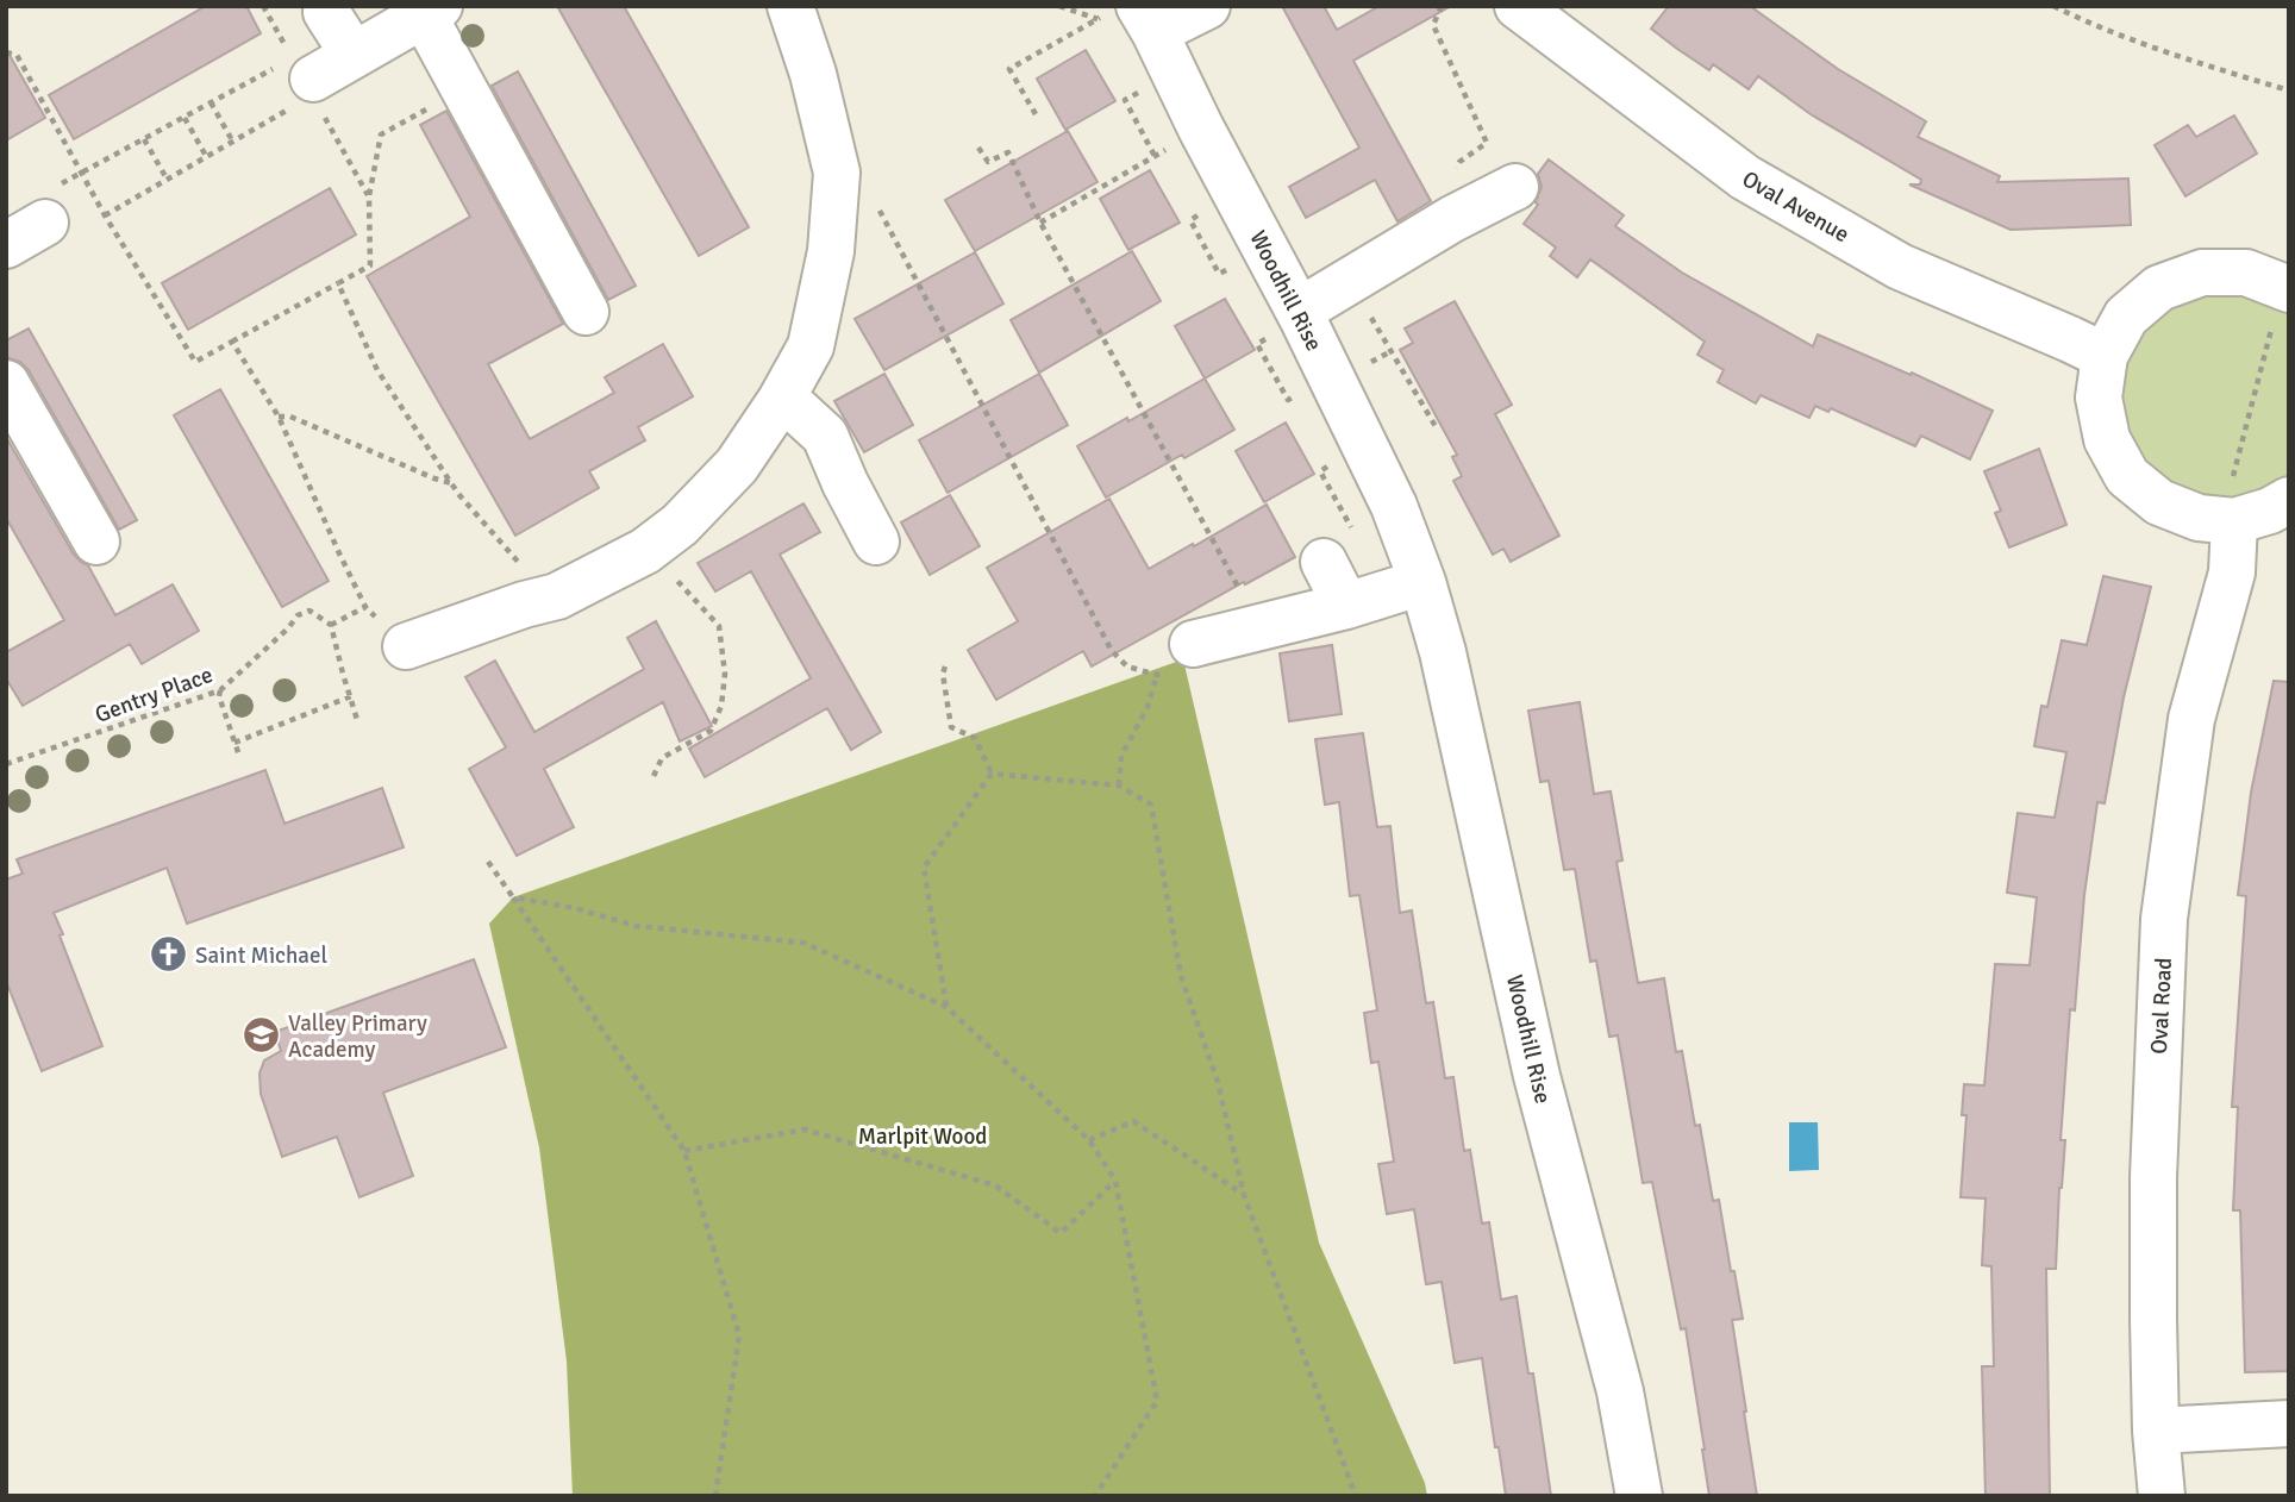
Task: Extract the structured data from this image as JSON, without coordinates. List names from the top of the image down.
{
  "streets": {
    "street": ["Oval Avenue", "Woodhill Rise", "Oval Road"],
    "path": ["Gentry Place"]
  },
  "parks": ["Marlpit Wood"],
  "places": {
    "church": ["Saint Michael"],
    "school or university": ["Valley Primary Academy"]
  }
}
